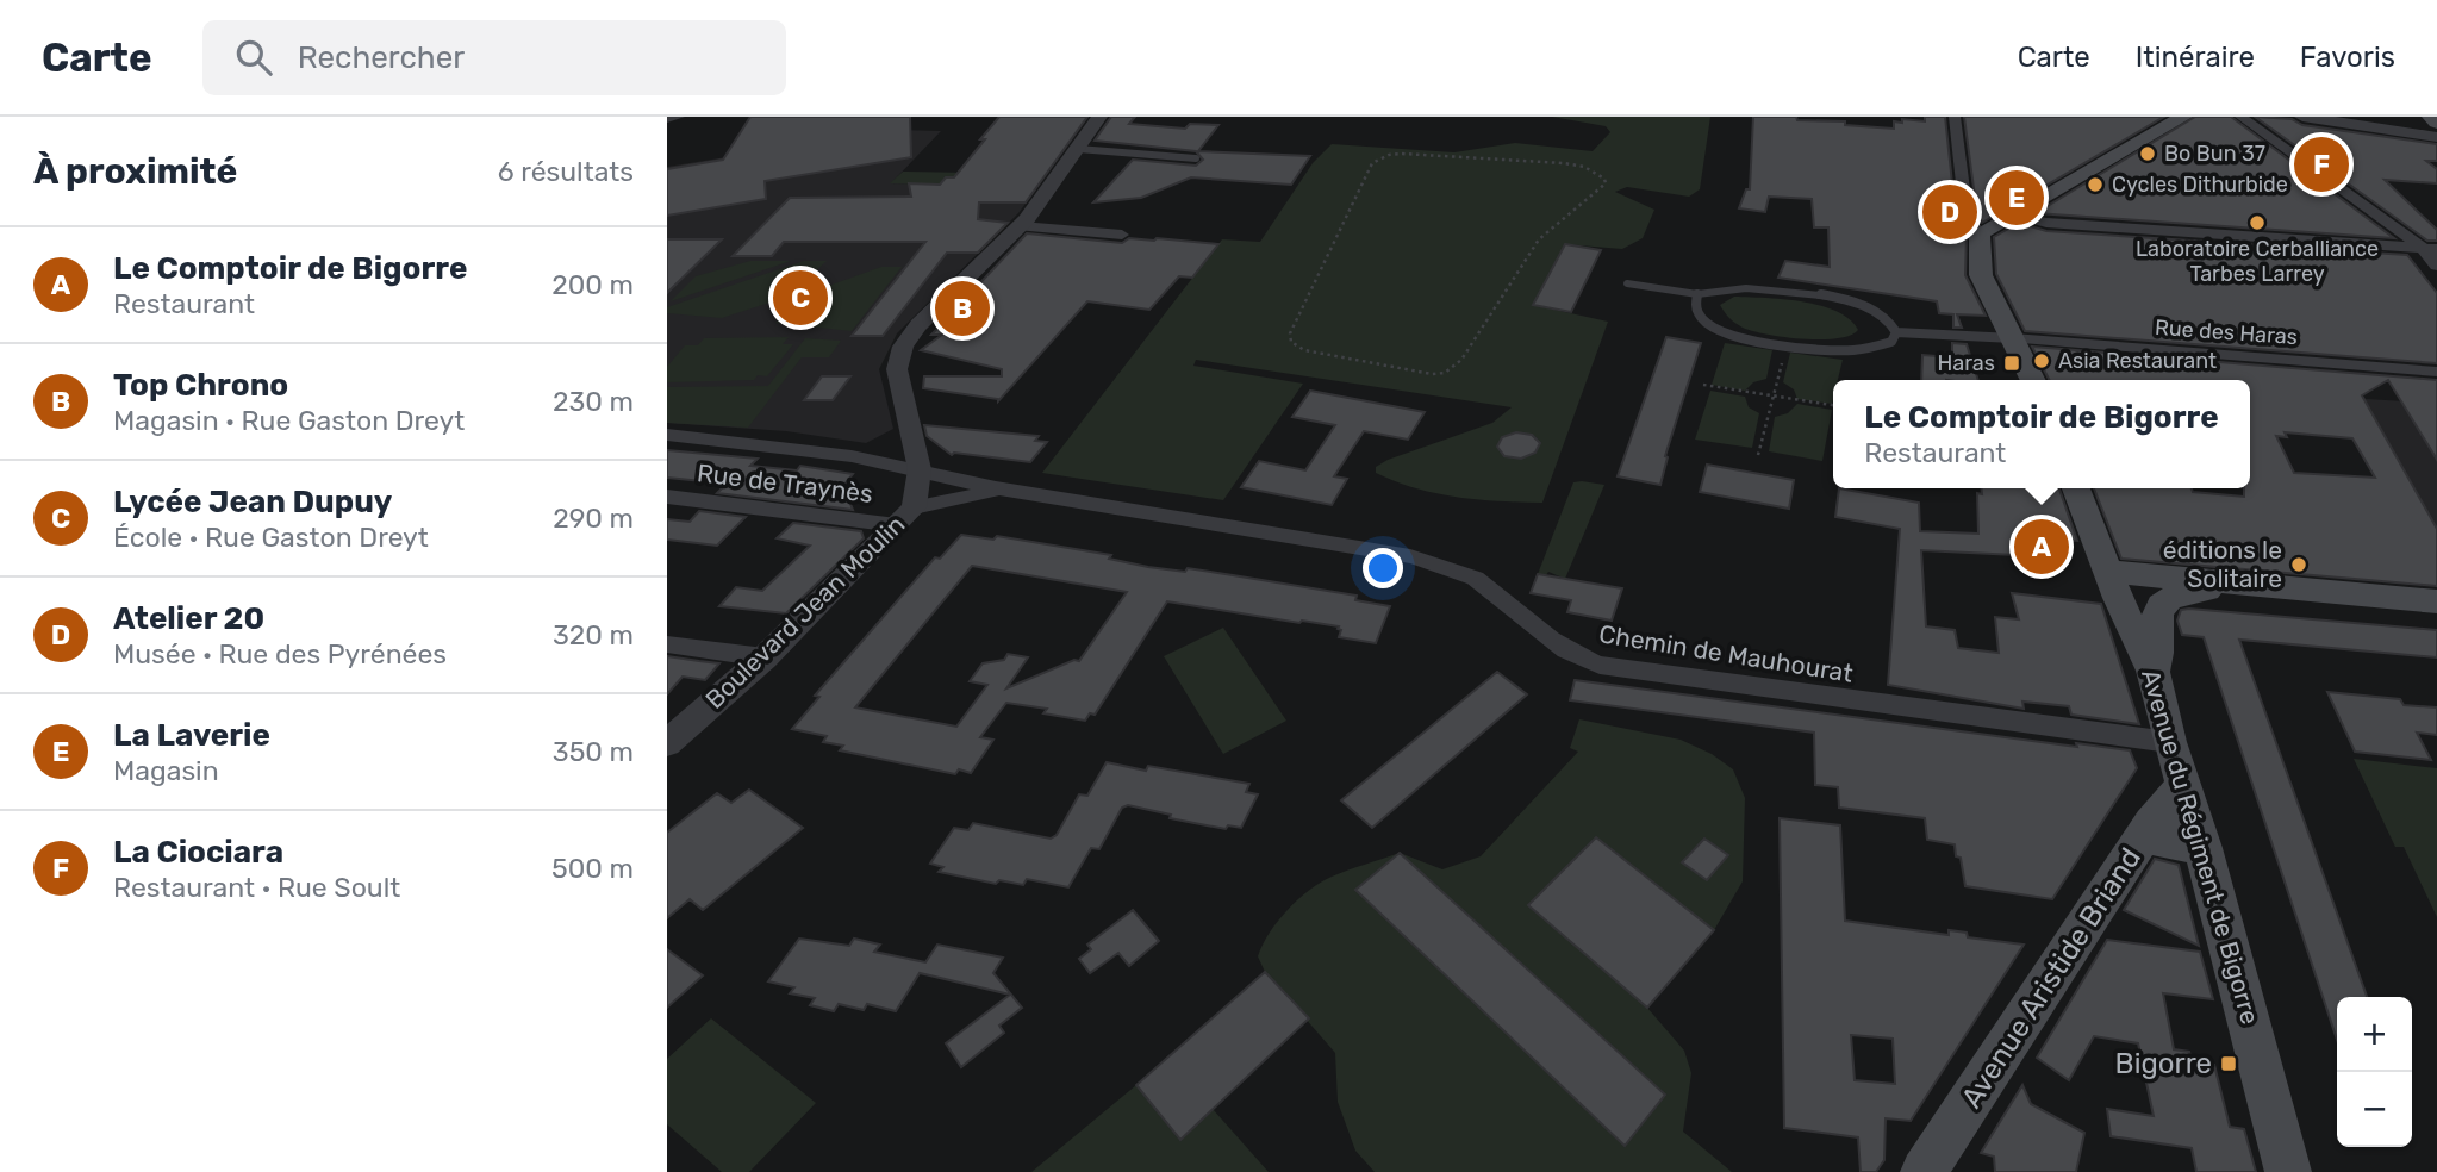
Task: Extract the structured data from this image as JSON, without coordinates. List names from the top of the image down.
{
  "streets": {
    "main road": ["Avenue du Régiment de Bigorre", "Avenue Aristide Briand"],
    "street": [
      "Rue des Haras",
      "Rue de Traynès",
      "Boulevard Jean Moulin",
      "Chemin de Mauhourat"
    ]
  },
  "crossings": [
    ["Rue de Traynès", "Boulevard Jean Moulin"],
    ["Rue de Traynès", "Chemin de Mauhourat"],
    ["Boulevard Jean Moulin", "Chemin de Mauhourat"],
    ["Chemin de Mauhourat", "Avenue du Régiment de Bigorre"],
    ["Avenue du Régiment de Bigorre", "Avenue Aristide Briand"]
  ],
  "places": {
    "other": [
      "Bo Bun 37",
      "Cycles Dithurbide",
      "Laboratoire Cerballiance Tarbes Larrey",
      "Asia Restaurant",
      "éditions le Solitaire"
    ],
    "transit": ["Haras", "Bigorre"]
  },
  "page": {
    "header": "Carte",
    "search": "Rechercher",
    "nav": ["Carte", "Itinéraire", "Favoris"],
    "heading": ["À proximité", "6 résultats"],
    "pins": [
      "F",
      "E",
      "D",
      "C",
      "B",
      "A"
    ],
    "list": [
      {
        "mark": "A",
        "name": "Le Comptoir de Bigorre",
        "note": "Restaurant",
        "value": "200 m"
      },
      {
        "mark": "B",
        "name": "Top Chrono",
        "note": "Magasin · Rue Gaston Dreyt",
        "value": "230 m"
      },
      {
        "mark": "C",
        "name": "Lycée Jean Dupuy",
        "note": "École · Rue Gaston Dreyt",
        "value": "290 m"
      },
      {
        "mark": "D",
        "name": "Atelier 20",
        "note": "Musée · Rue des Pyrénées",
        "value": "320 m"
      },
      {
        "mark": "E",
        "name": "La Laverie",
        "note": "Magasin",
        "value": "350 m"
      },
      {
        "mark": "F",
        "name": "La Ciociara",
        "note": "Restaurant · Rue Soult",
        "value": "500 m"
      }
    ],
    "popup": ["Le Comptoir de Bigorre", "Restaurant"],
    "map_buttons": ["+", "−"]
  }
}
